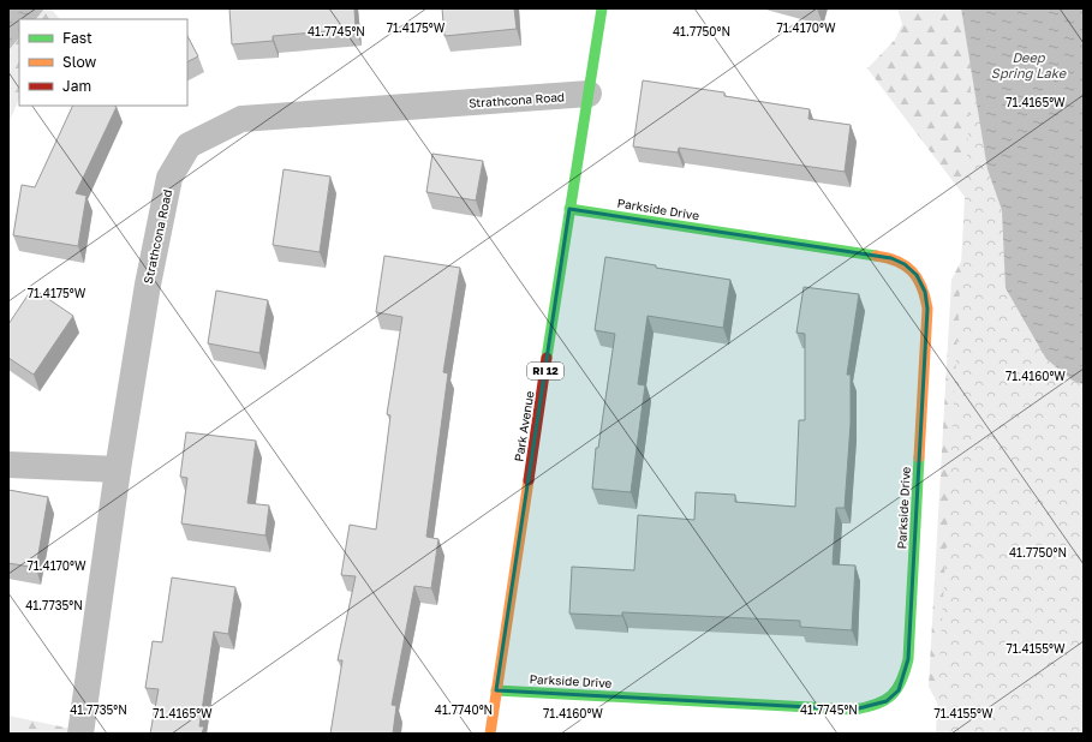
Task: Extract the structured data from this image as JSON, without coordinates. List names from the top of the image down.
{
  "streets": {
    "street": [
      "Strathcona Road",
      "Parkside Drive",
      "RI 12",
      "Park Avenue"
    ]
  },
  "crossings": [
    ["Strathcona Road", "Park Avenue"],
    ["Parkside Drive", "Park Avenue"]
  ],
  "water": ["Deep Spring Lake"],
  "legend": ["Fast", "Slow", "Jam"],
  "coordinates": [
    "71.4175°W",
    "71.4170°W",
    "41.7745°N",
    "41.7750°N",
    "71.4165°W",
    "71.4160°W",
    "41.7735°N",
    "71.4155°W",
    "41.7740°N"
  ]
}
